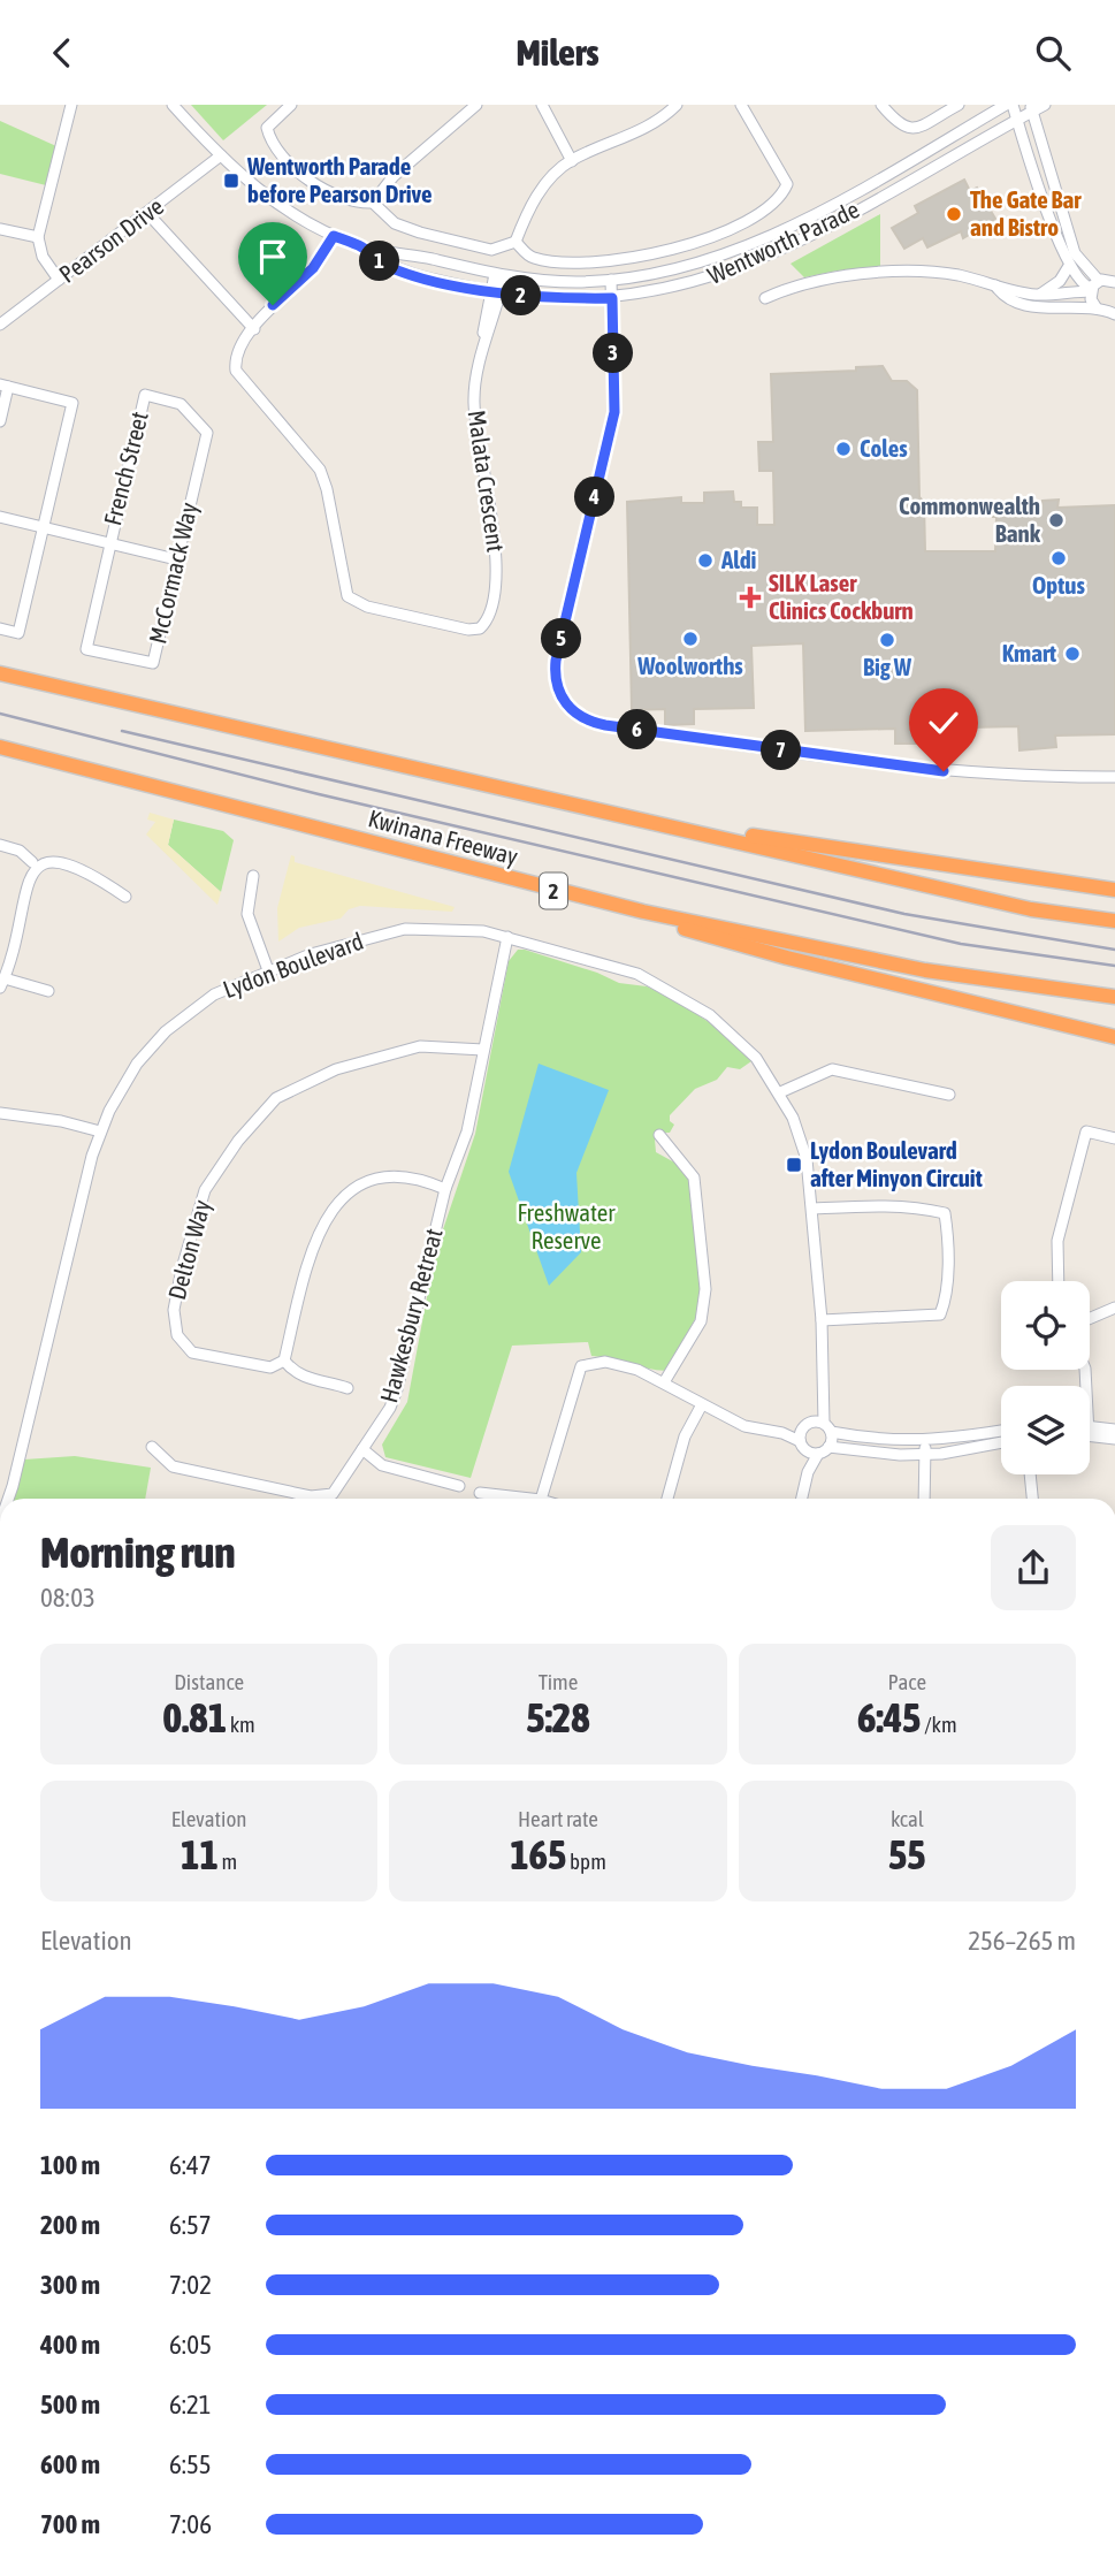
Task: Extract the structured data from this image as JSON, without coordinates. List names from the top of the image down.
{
  "streets": {
    "highway": ["Kwinana Freeway", "2"],
    "street": [
      "Pearson Drive",
      "Wentworth Parade",
      "French Street",
      "Malata Crescent",
      "McCormack Way",
      "Lydon Boulevard",
      "Delton Way",
      "Hawkesbury Retreat"
    ]
  },
  "crossings": [
    ["Pearson Drive", "Wentworth Parade"],
    ["Wentworth Parade", "Malata Crescent"],
    ["French Street", "McCormack Way"],
    ["Lydon Boulevard", "Hawkesbury Retreat"],
    ["Delton Way", "Hawkesbury Retreat"]
  ],
  "parks": ["Freshwater Reserve"],
  "places": {
    "transit": ["Wentworth Parade before Pearson Drive", "Lydon Boulevard after Minyon Circuit"],
    "other": [
      "The Gate Bar and Bistro",
      "Coles",
      "Commonwealth Bank",
      "Optus",
      "Aldi",
      "Woolworths",
      "Big W",
      "Kmart"
    ],
    "health": ["SILK Laser Clinics Cockburn"]
  },
  "page": {
    "header": "Milers",
    "pins": [
      "1",
      "2",
      "3",
      "4",
      "5",
      "6",
      "7"
    ],
    "heading": ["Morning run", "08:03"],
    "stats": [
      ["Distance", "0.81 km"],
      ["Time", "5:28"],
      ["Pace", "6:45 /km"],
      ["Elevation", "11 m"],
      ["Heart rate", "165 bpm"],
      ["kcal", "55"]
    ],
    "chart": ["Elevation", "256–265 m"],
    "list": [
      {
        "name": "100 m",
        "note": "6:47"
      },
      {
        "name": "200 m",
        "note": "6:57"
      },
      {
        "name": "300 m",
        "note": "7:02"
      },
      {
        "name": "400 m",
        "note": "6:05"
      },
      {
        "name": "500 m",
        "note": "6:21"
      },
      {
        "name": "600 m",
        "note": "6:55"
      },
      {
        "name": "700 m",
        "note": "7:06"
      }
    ]
  }
}
